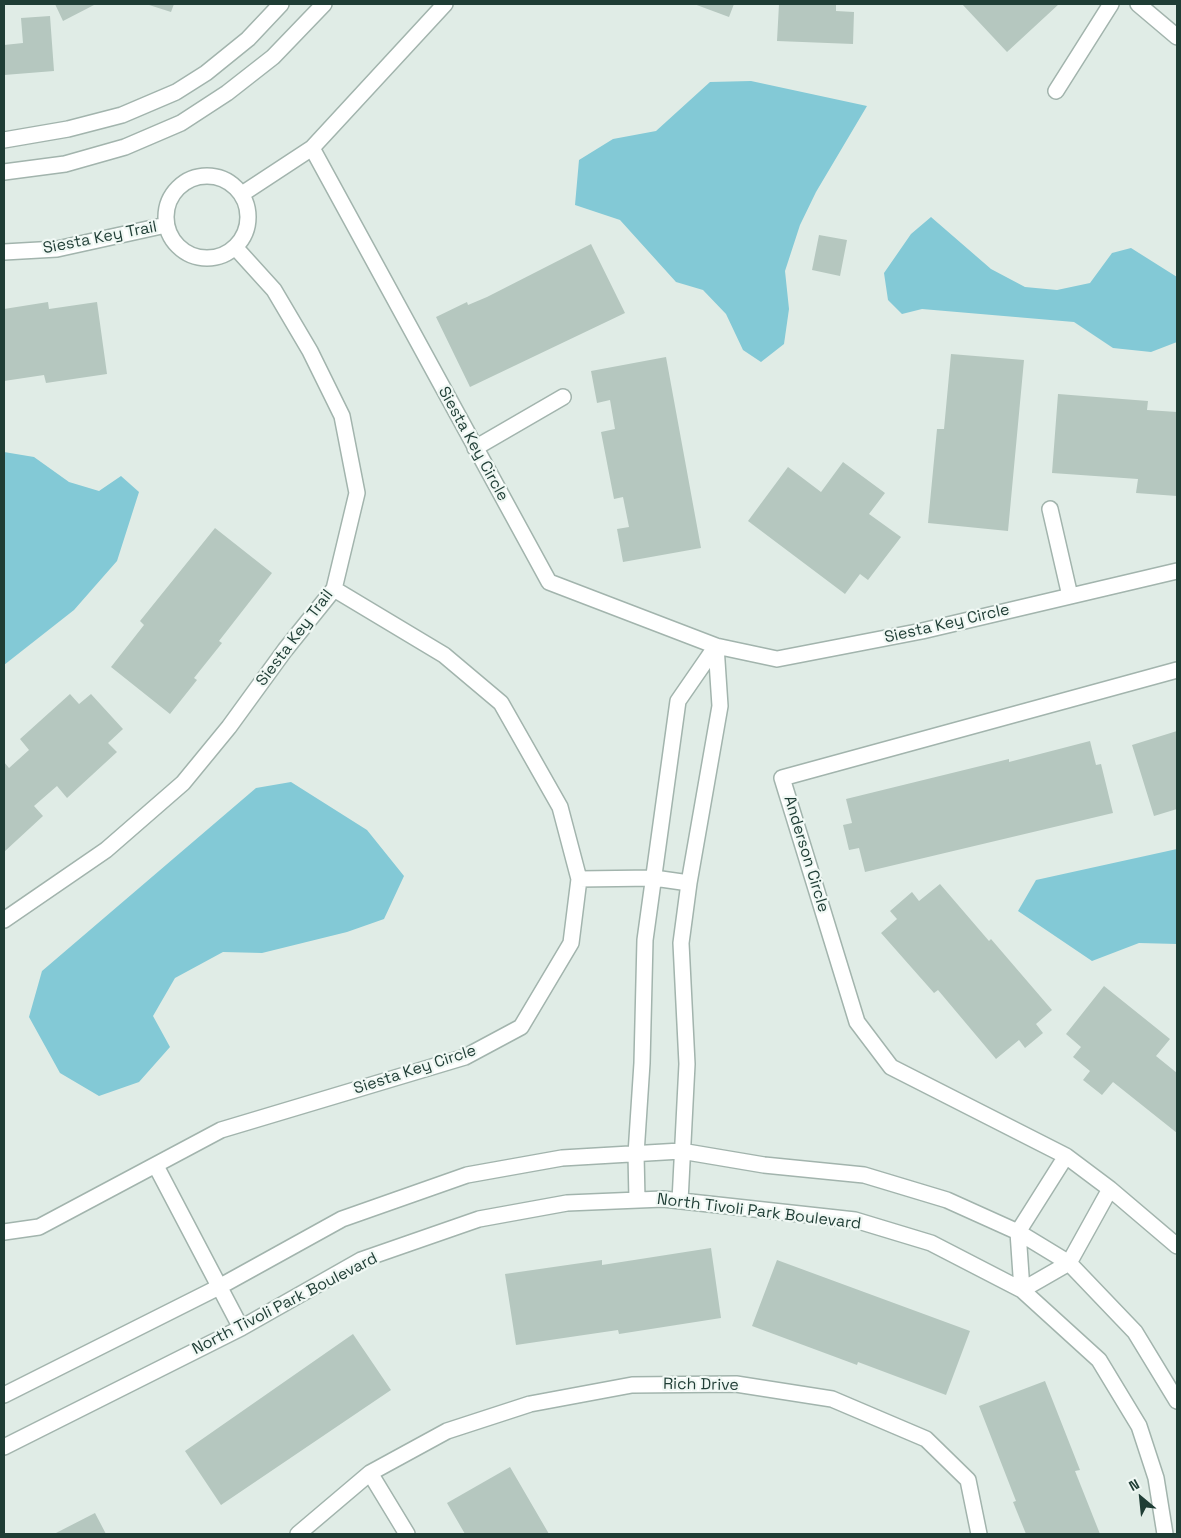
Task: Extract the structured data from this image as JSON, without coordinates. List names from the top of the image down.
{
  "streets": {
    "street": [
      "Siesta Key Trail",
      "Siesta Key Circle",
      "Anderson Circle",
      "North Tivoli Park Boulevard",
      "Rich Drive"
    ]
  },
  "crossings": [
    ["Siesta Key Trail", "Siesta Key Circle"]
  ],
  "north": "top left"
}
